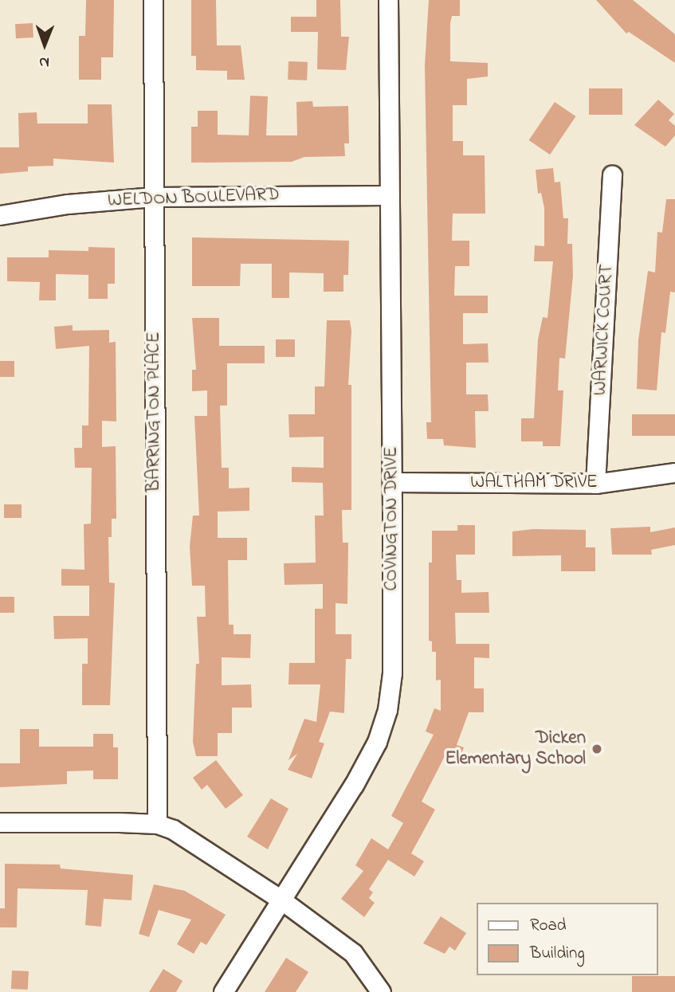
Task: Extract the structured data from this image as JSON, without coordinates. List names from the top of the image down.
{
  "streets": {
    "street": [
      "WELDON BOULEVARD",
      "WARWICK COURT",
      "BARRINGTON PLACE",
      "WALTHAM DRIVE",
      "COVINGTON DRIVE"
    ]
  },
  "crossings": [
    ["WELDON BOULEVARD", "BARRINGTON PLACE"],
    ["WELDON BOULEVARD", "COVINGTON DRIVE"],
    ["WARWICK COURT", "WALTHAM DRIVE"],
    ["WALTHAM DRIVE", "COVINGTON DRIVE"]
  ],
  "places": ["Dicken Elementary School"],
  "legend": ["Road", "Building"],
  "north": "bottom"
}
